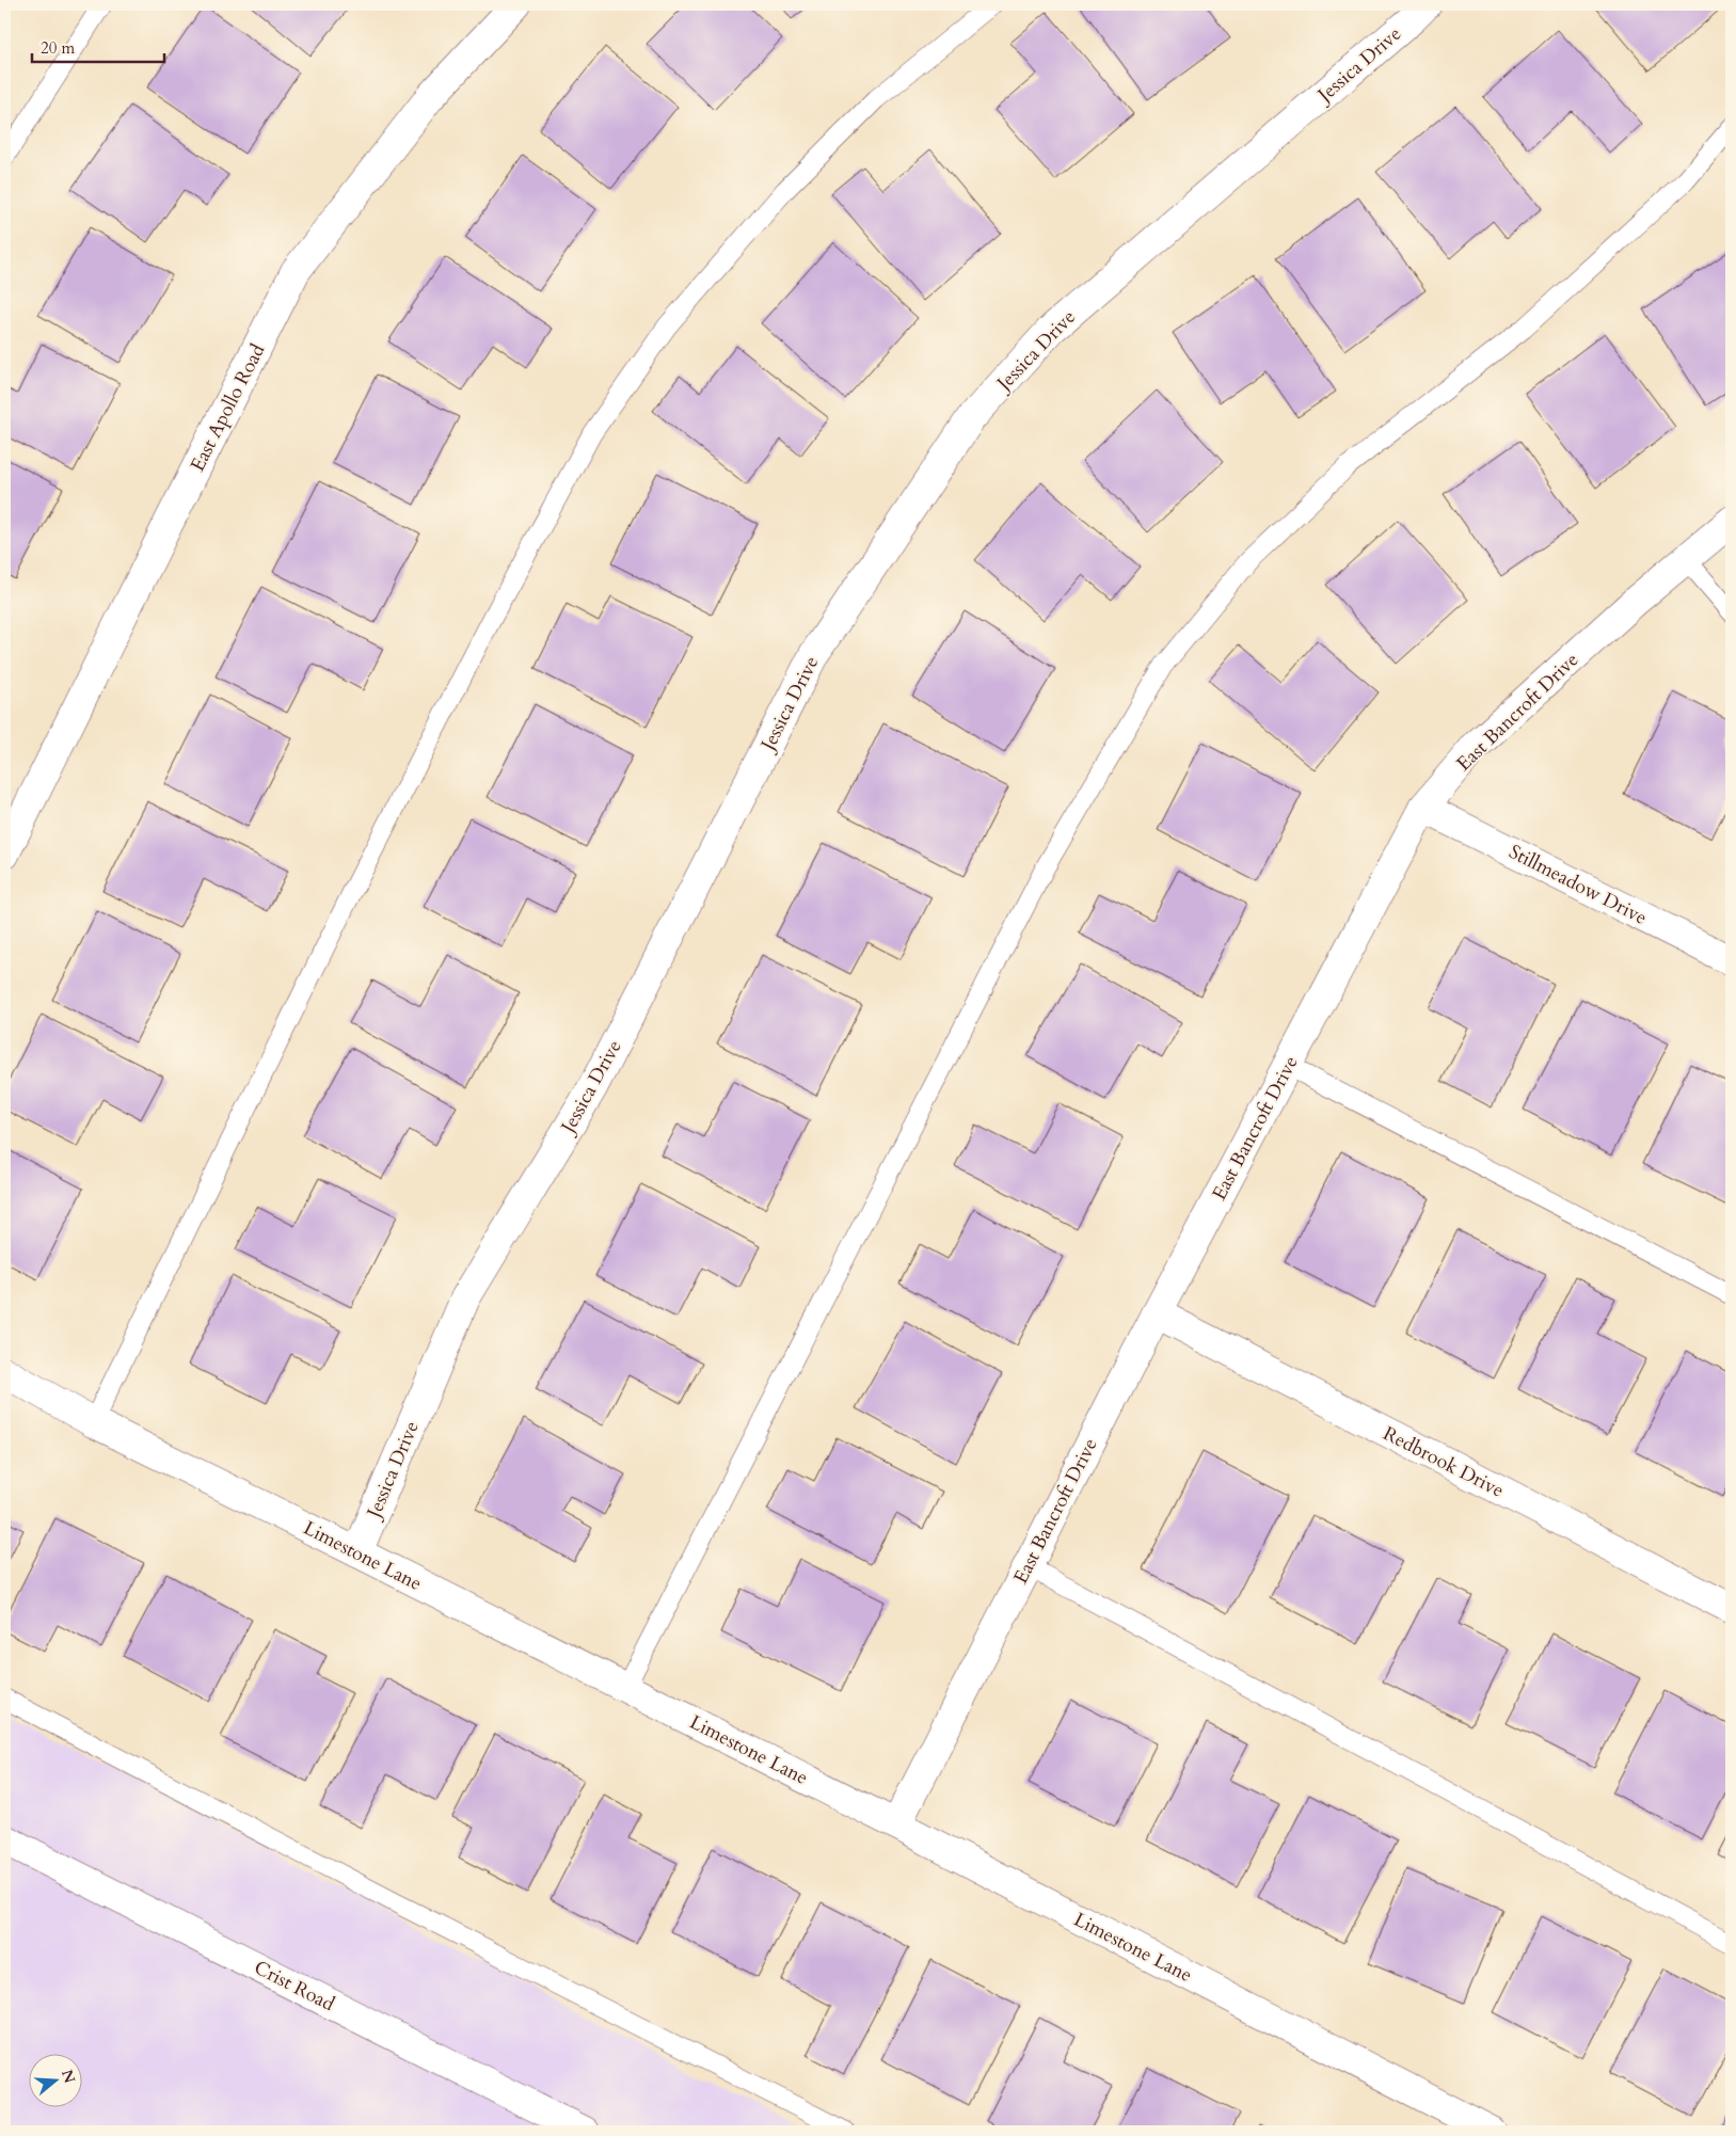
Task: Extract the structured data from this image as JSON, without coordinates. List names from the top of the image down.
{
  "streets": {
    "street": [
      "Jessica Drive",
      "East Apollo Road",
      "East Bancroft Drive",
      "Stillmeadow Drive",
      "Redbrook Drive",
      "Limestone Lane",
      "Crist Road"
    ]
  },
  "crossings": [
    ["Jessica Drive", "Limestone Lane"],
    ["East Bancroft Drive", "Stillmeadow Drive"],
    ["East Bancroft Drive", "Redbrook Drive"],
    ["East Bancroft Drive", "Limestone Lane"]
  ],
  "scale_bar": "20 m",
  "north": "right"
}
